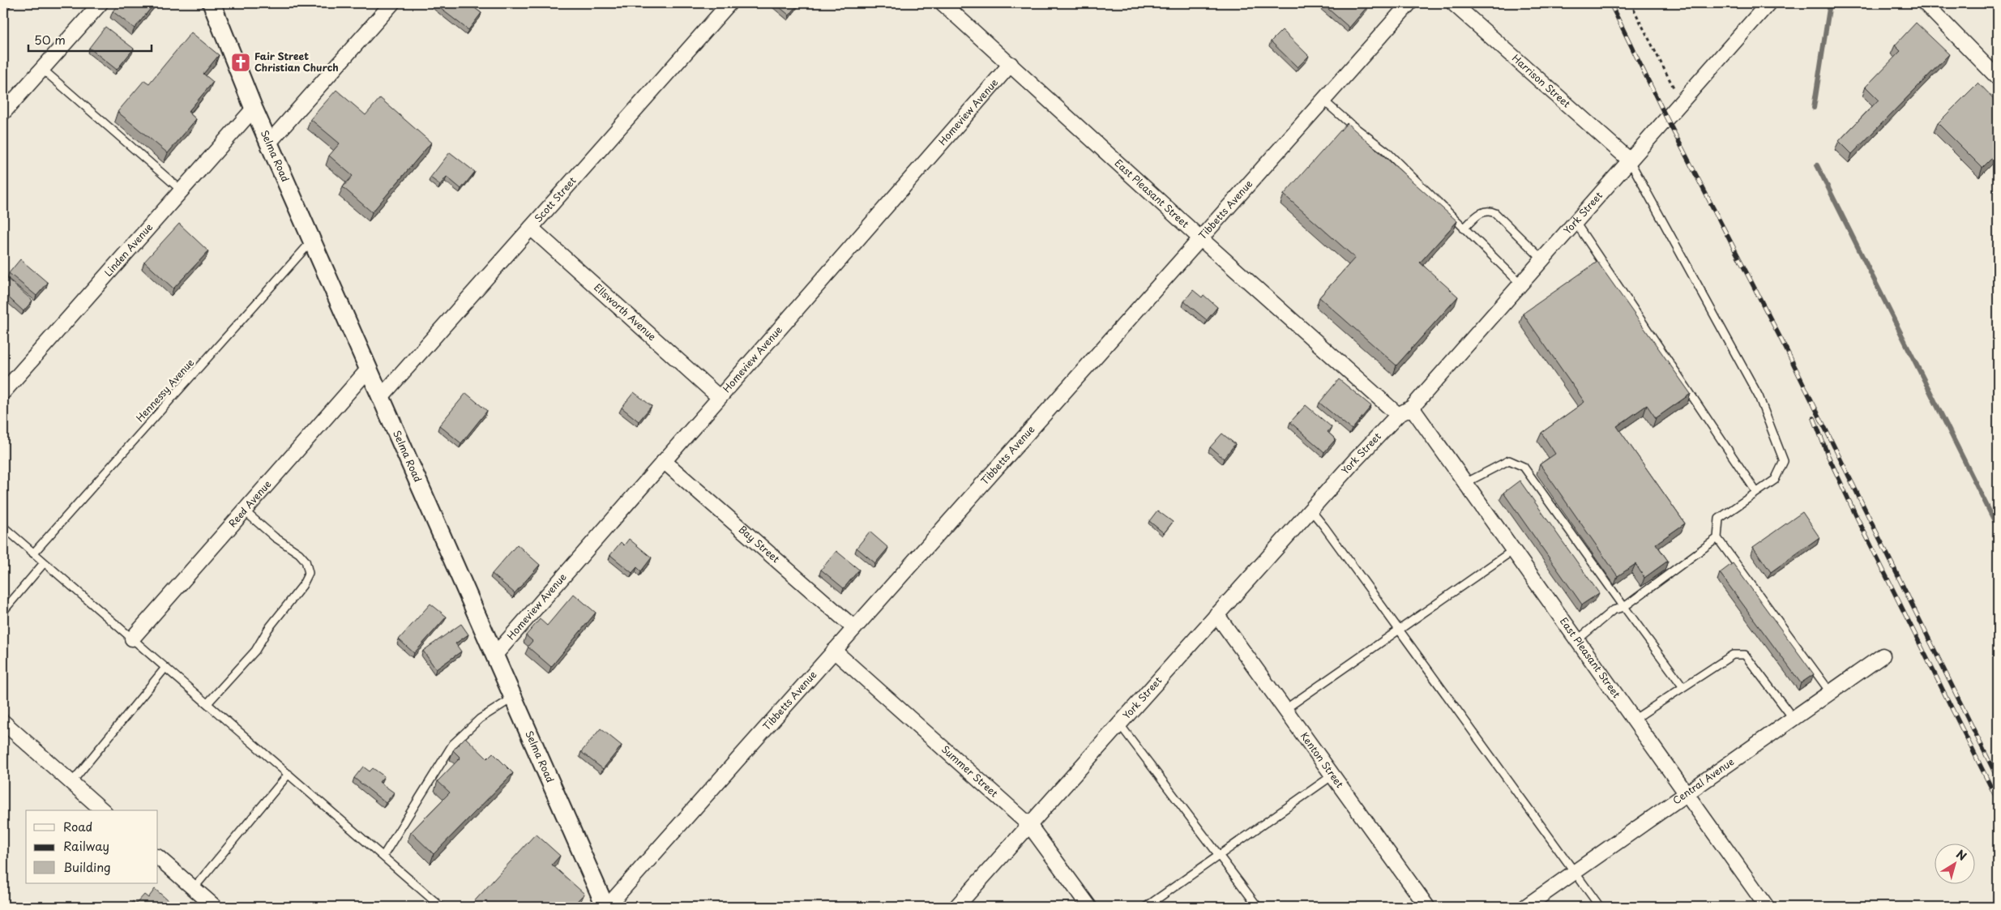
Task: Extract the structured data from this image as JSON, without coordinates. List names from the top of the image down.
{
  "streets": {
    "street": [
      "Harrison Street",
      "Homeview Avenue",
      "Selma Road",
      "East Pleasant Street",
      "Scott Street",
      "Tibbetts Avenue",
      "York Street",
      "Linden Avenue",
      "Ellsworth Avenue",
      "Reed Avenue",
      "Bay Street",
      "Kenton Street",
      "Summer Street",
      "Central Avenue"
    ],
    "lane": ["Hennessy Avenue"]
  },
  "crossings": [
    ["Harrison Street", "York Street"],
    ["Homeview Avenue", "Selma Road"],
    ["Homeview Avenue", "East Pleasant Street"],
    ["Homeview Avenue", "Ellsworth Avenue"],
    ["Homeview Avenue", "Bay Street"],
    ["Selma Road", "Scott Street"],
    ["Selma Road", "Tibbetts Avenue"],
    ["Selma Road", "Linden Avenue"],
    ["Selma Road", "Hennessy Avenue"],
    ["Selma Road", "Reed Avenue"],
    ["East Pleasant Street", "Tibbetts Avenue"],
    ["East Pleasant Street", "York Street"],
    ["East Pleasant Street", "Central Avenue"],
    ["Scott Street", "Ellsworth Avenue"],
    ["Tibbetts Avenue", "Bay Street"],
    ["Tibbetts Avenue", "Summer Street"],
    ["York Street", "Kenton Street"],
    ["York Street", "Summer Street"]
  ],
  "places": {
    "church": ["Fair Street Christian Church"]
  },
  "legend": ["Road", "Railway", "Building"],
  "scale_bar": "50 m",
  "north": "top right"
}
